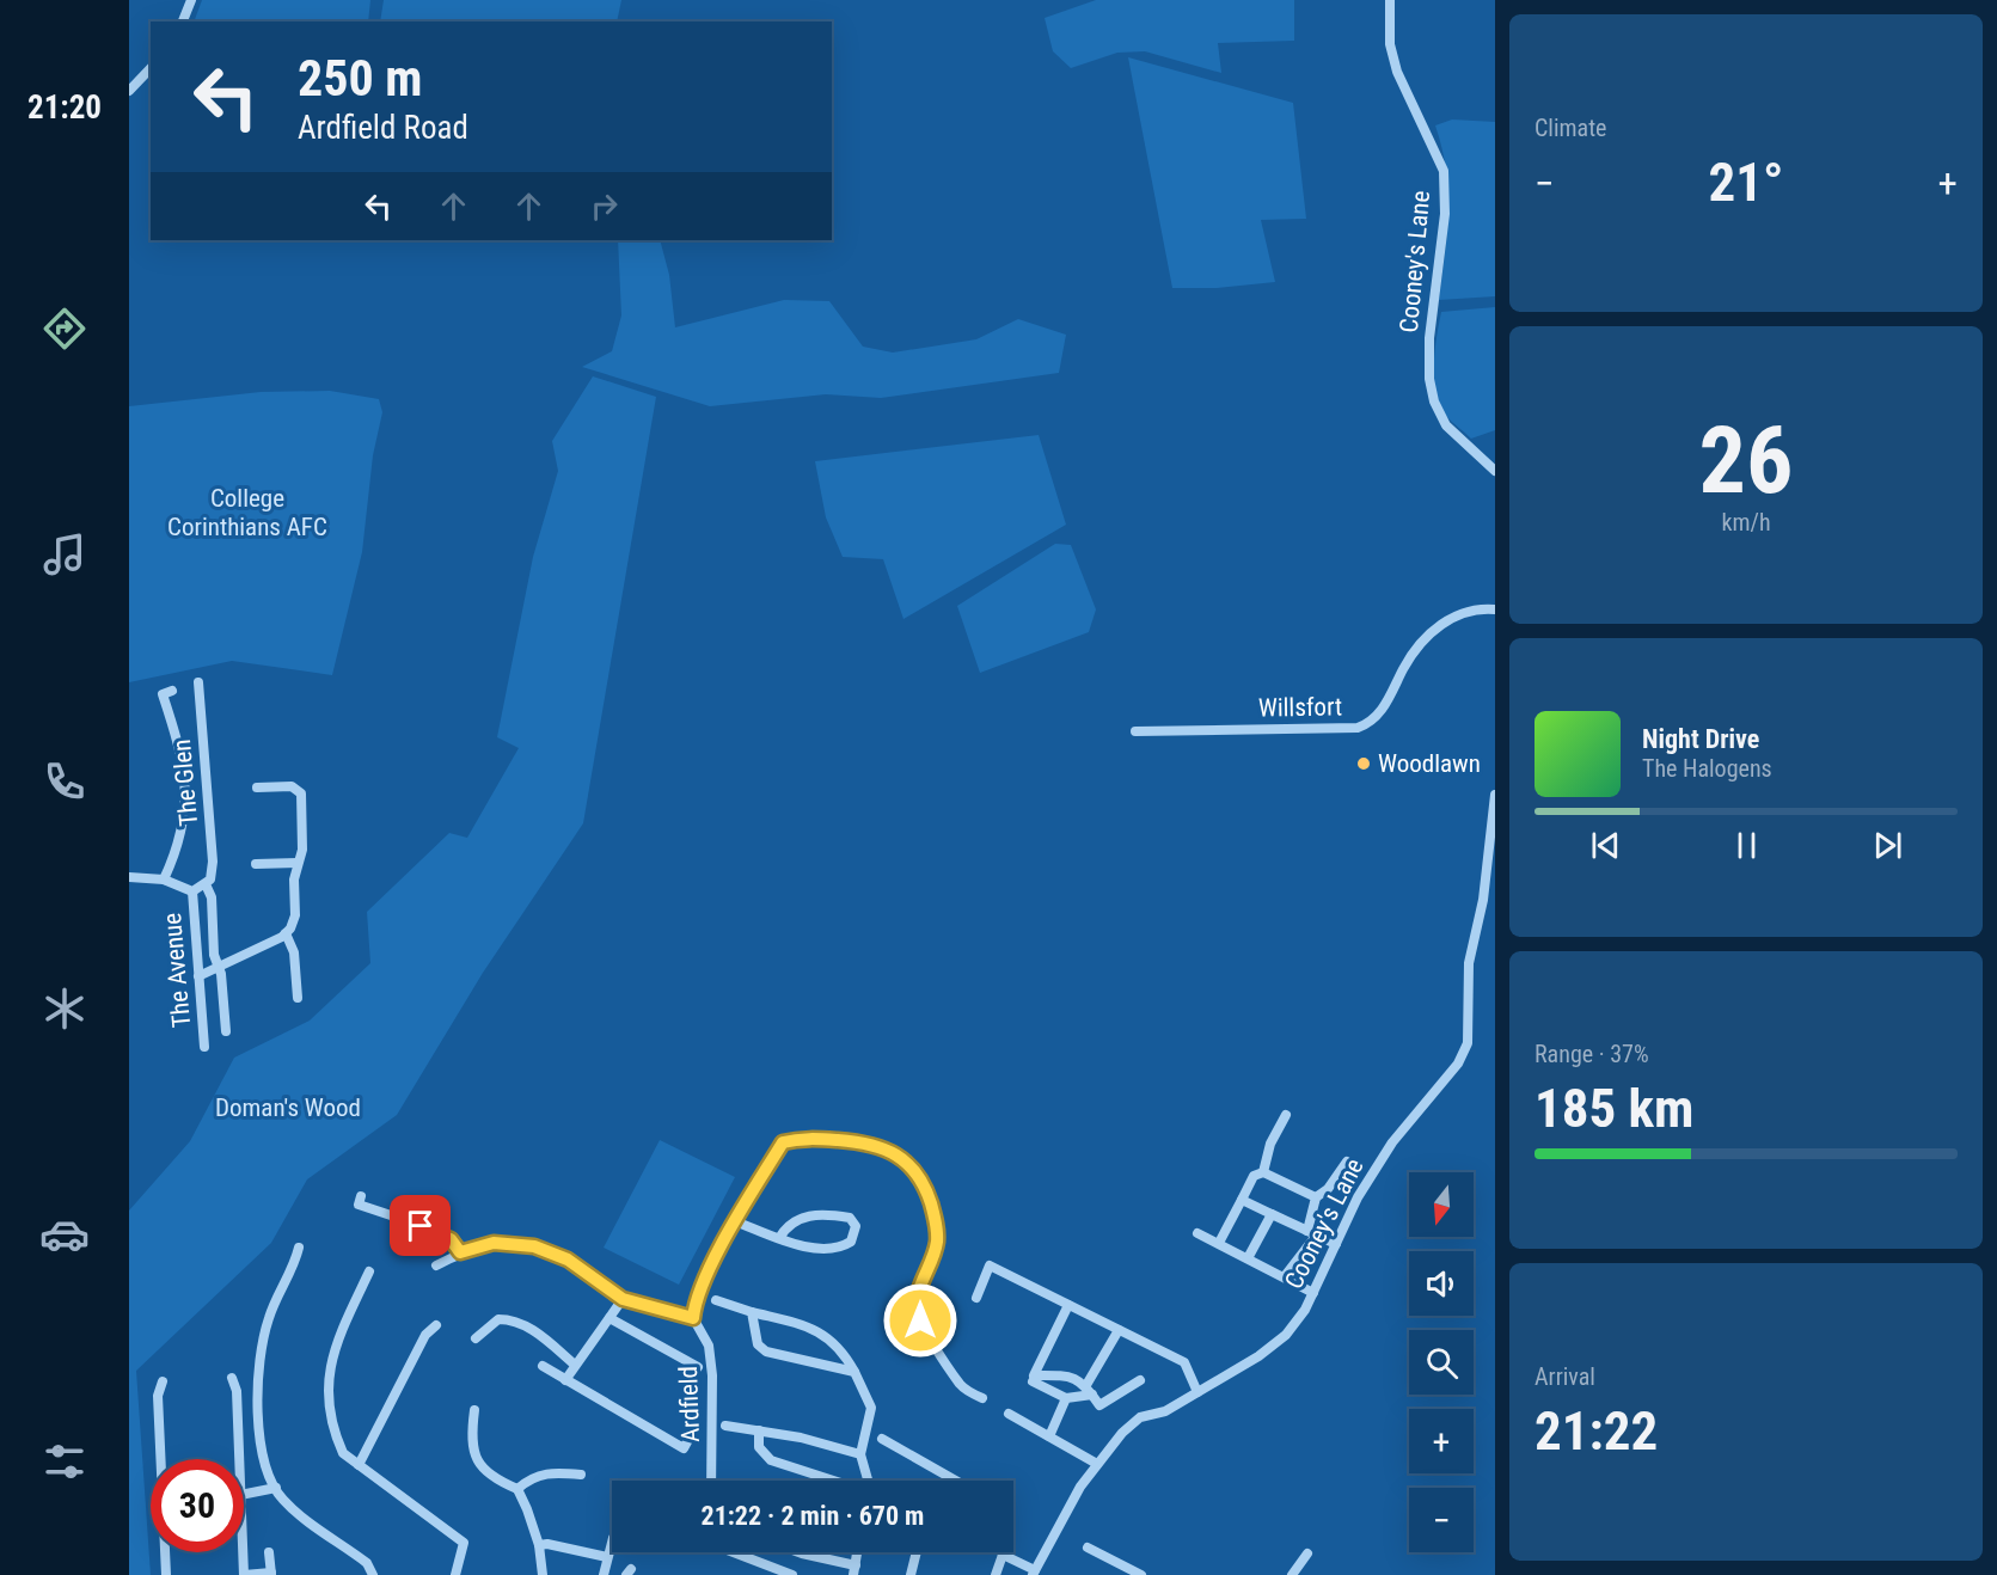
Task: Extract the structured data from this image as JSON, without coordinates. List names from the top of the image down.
{
  "streets": {
    "street": [
      "Cooney's Lane",
      "Willsfort",
      "The Glen",
      "The Avenue",
      "Ardfield"
    ]
  },
  "parks": ["College Corinthians AFC", "Doman's Wood"],
  "places": ["Woodlawn"],
  "north": "bottom",
  "page": {
    "tabs": "21:20",
    "tile": [
      "Climate",
      ["26", "km/h"],
      ["Range · 37%", "185 km"],
      ["Arrival", "21:22"]
    ],
    "turn": ["250 m", "Ardfield Road"],
    "heat": ["−", "21°", "+"],
    "song": ["Night Drive", "The Halogens"],
    "map_buttons": ["+", "−"],
    "limit": "30",
    "trip": "21:22 · 2 min · 670 m"
  }
}
